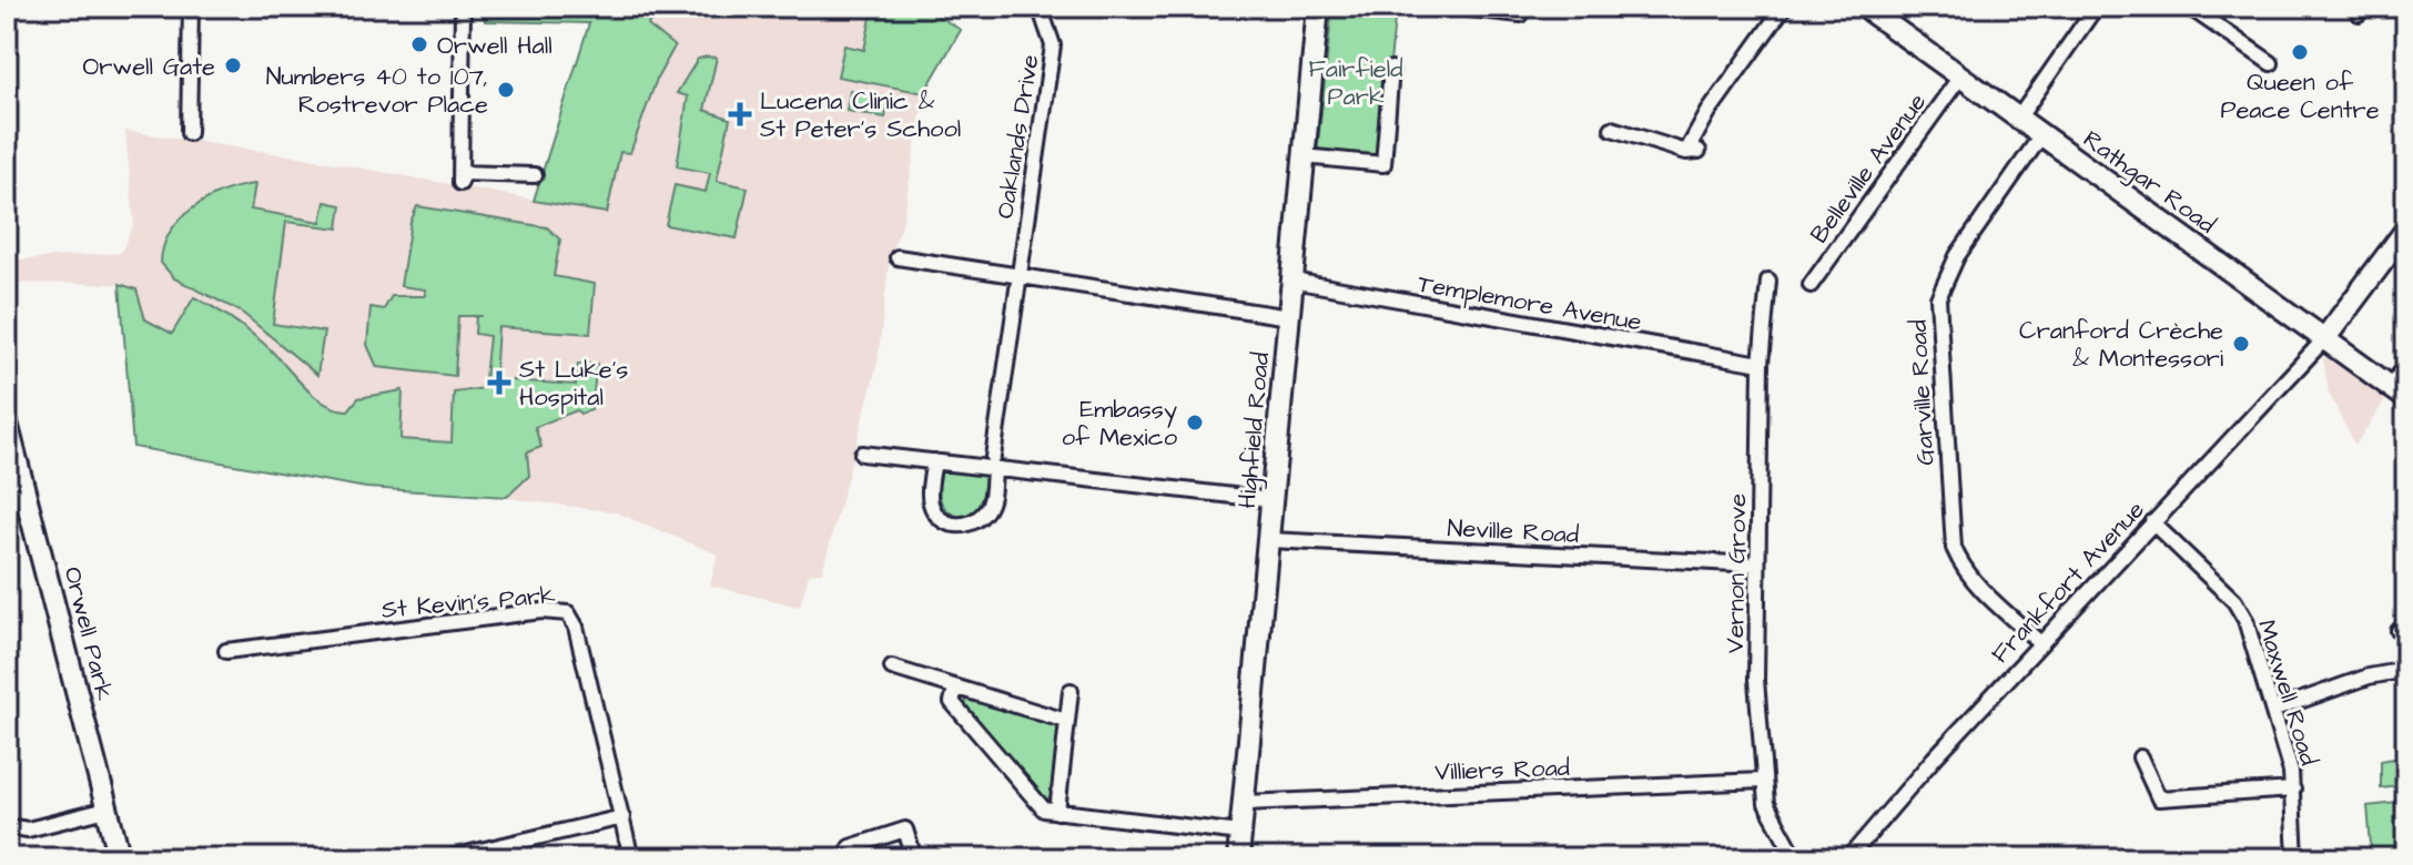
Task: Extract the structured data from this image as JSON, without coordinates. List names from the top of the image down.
{
  "streets": {
    "street": [
      "Oaklands Drive",
      "Belleville Avenue",
      "Rathgar Road",
      "Templemore Avenue",
      "Garville Road",
      "Highfield Road",
      "Neville Road",
      "Vernon Grove",
      "Frankfort Avenue",
      "St Kevin's Park",
      "Orwell Park",
      "Maxwell Road",
      "Villiers Road"
    ]
  },
  "crossings": [
    ["Belleville Avenue", "Rathgar Road"],
    ["Rathgar Road", "Garville Road"],
    ["Rathgar Road", "Frankfort Avenue"],
    ["Templemore Avenue", "Highfield Road"],
    ["Templemore Avenue", "Vernon Grove"],
    ["Garville Road", "Frankfort Avenue"],
    ["Highfield Road", "Neville Road"],
    ["Highfield Road", "Villiers Road"],
    ["Neville Road", "Vernon Grove"],
    ["Vernon Grove", "Villiers Road"],
    ["Frankfort Avenue", "Maxwell Road"]
  ],
  "parks": ["Fairfield Park"],
  "places": {
    "other": [
      "Orwell Hall",
      "Queen of Peace Centre",
      "Orwell Gate",
      "Numbers 40 to 107, Rostrevor Place",
      "Cranford Crèche & Montessori",
      "Embassy of Mexico"
    ],
    "health": ["Lucena Clinic & St Peter's School", "St Luke's Hospital"]
  }
}
